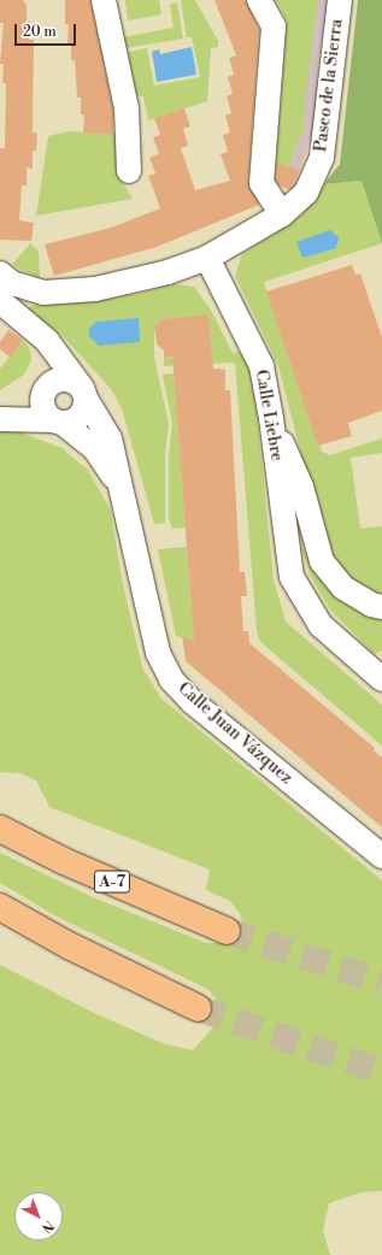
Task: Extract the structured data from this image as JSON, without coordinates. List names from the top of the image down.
{
  "streets": {
    "highway": ["A-7"],
    "street": ["Paseo de la Sierra", "Calle Liebre", "Calle Juan Vázquez"]
  },
  "crossings": [
    ["Paseo de la Sierra", "Calle Liebre"]
  ],
  "scale_bar": "20 m",
  "north": "bottom right"
}
